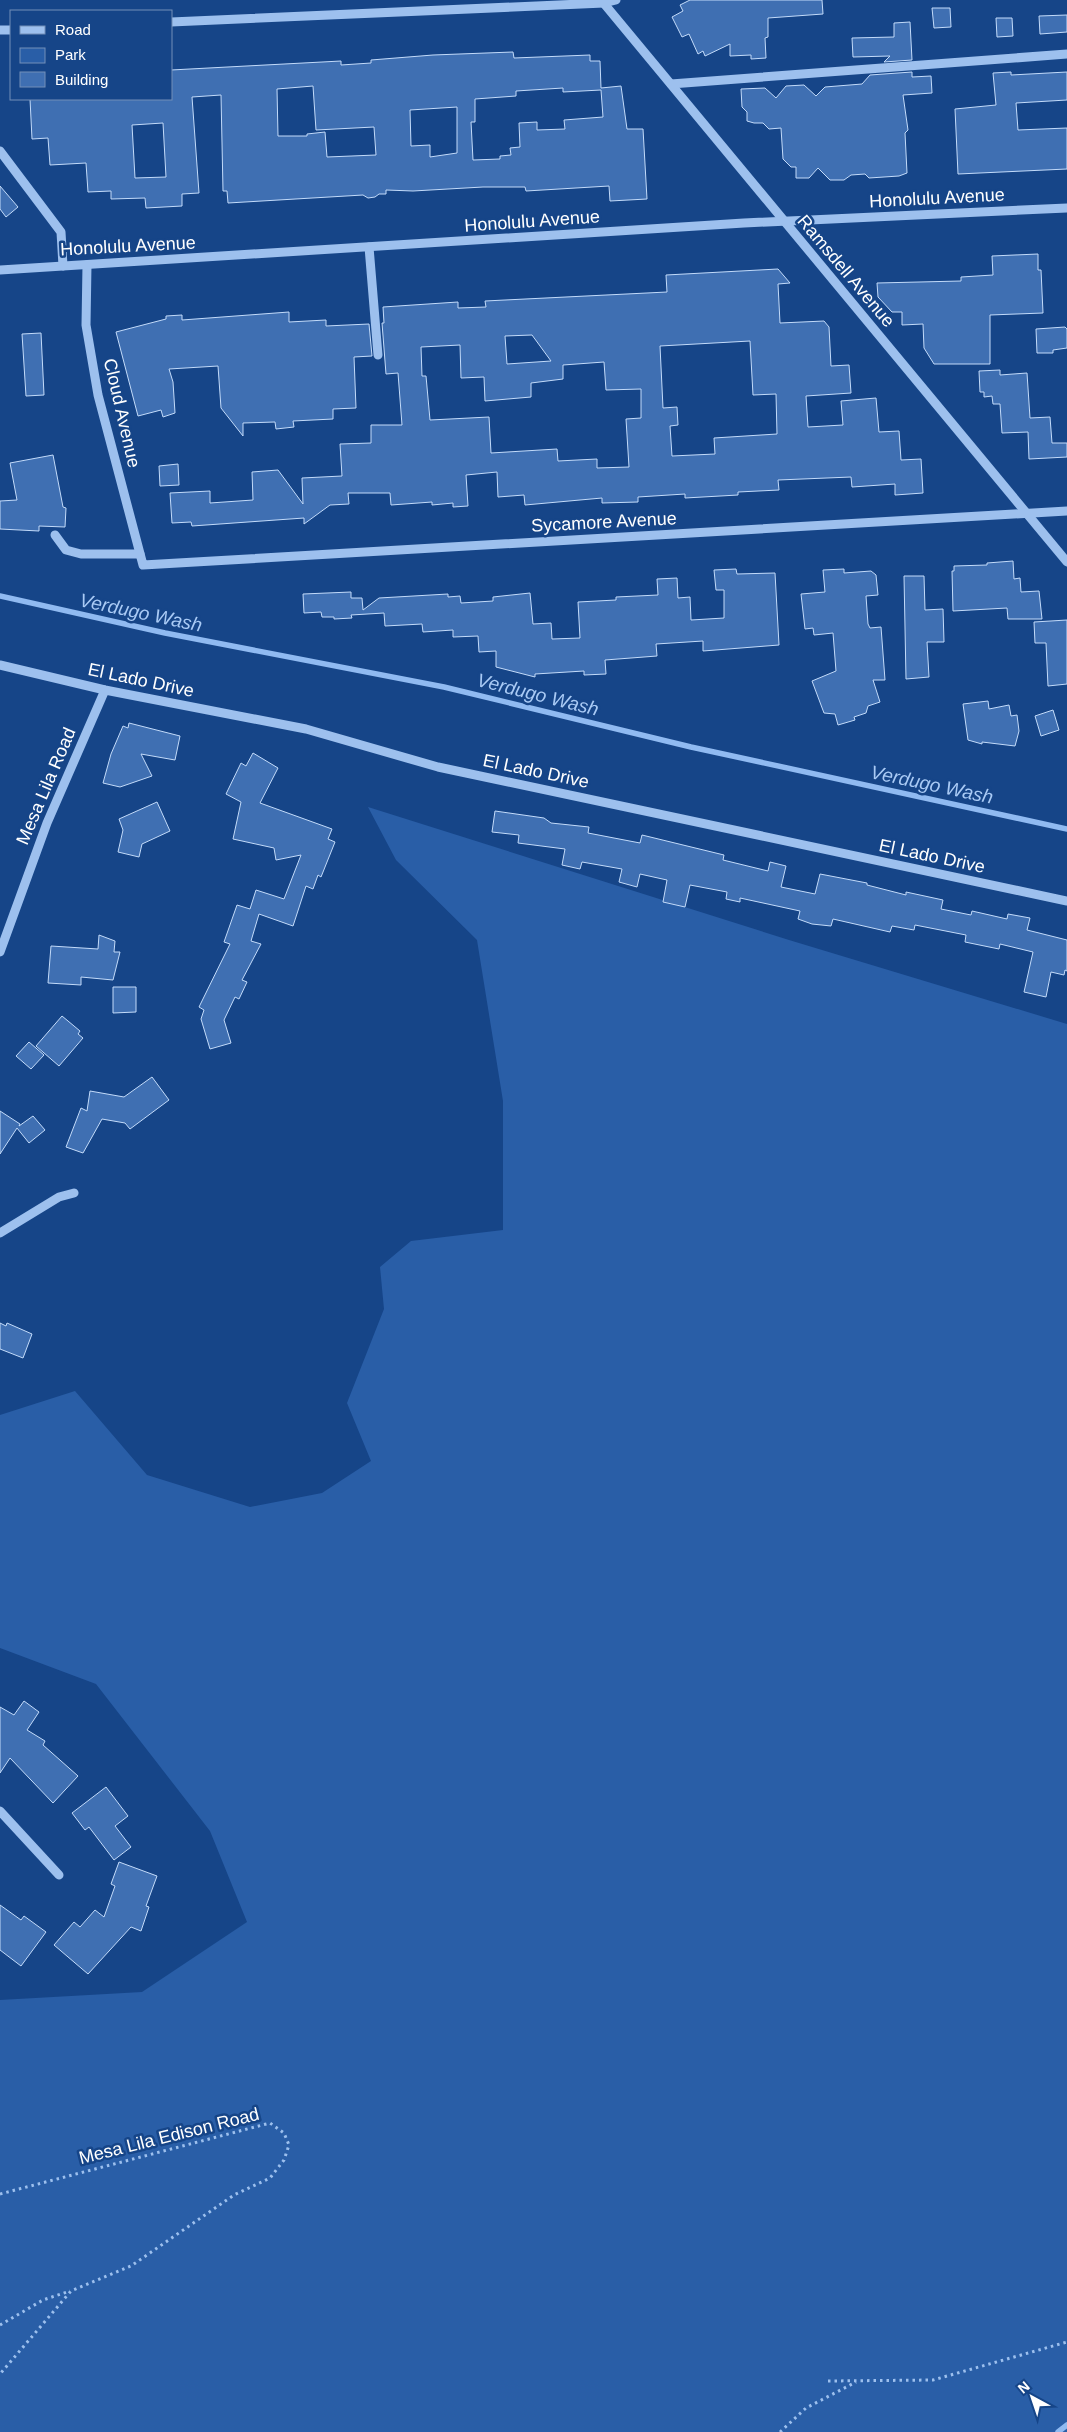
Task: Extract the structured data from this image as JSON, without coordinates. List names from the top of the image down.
{
  "streets": {
    "street": [
      "Honolulu Avenue",
      "Ramsdell Avenue",
      "Cloud Avenue",
      "Sycamore Avenue",
      "El Lado Drive",
      "Mesa Lila Road"
    ],
    "path": ["Mesa Lila Edison Road"]
  },
  "crossings": [
    ["Honolulu Avenue", "Ramsdell Avenue"],
    ["Honolulu Avenue", "Cloud Avenue"],
    ["Ramsdell Avenue", "Sycamore Avenue"],
    ["Cloud Avenue", "Sycamore Avenue"],
    ["El Lado Drive", "Mesa Lila Road"]
  ],
  "water": ["Verdugo Wash"],
  "legend": ["Road", "Park", "Building"],
  "north": "top left"
}
